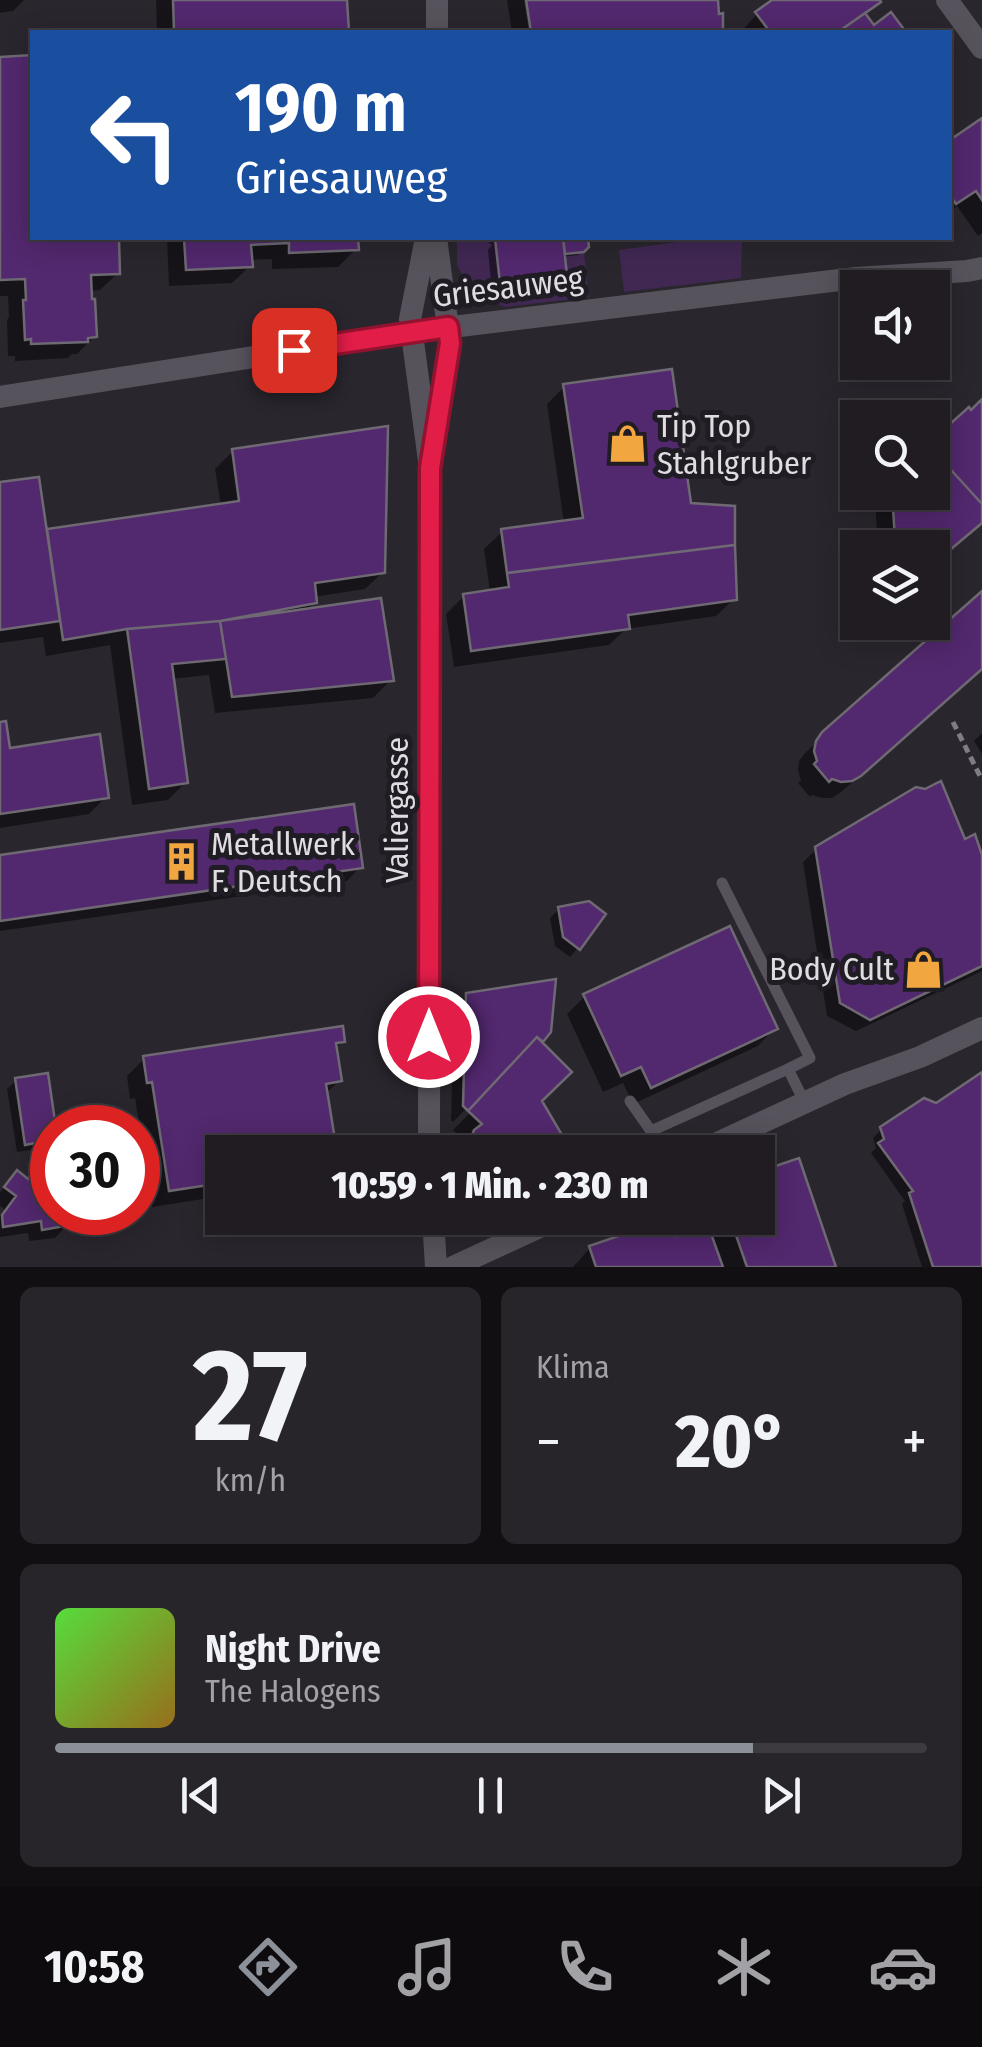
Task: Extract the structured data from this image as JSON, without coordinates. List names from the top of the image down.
{
  "streets": {
    "street": ["Griesauweg", "Valiergasse"]
  },
  "crossings": [
    ["Griesauweg", "Valiergasse"]
  ],
  "places": {
    "shop": ["Tip Top Stahlgruber", "Body Cult"],
    "building": ["Metallwerk F. Deutsch"]
  },
  "page": {
    "turn": ["190 m", "Griesauweg"],
    "limit": "30",
    "trip": "10:59 · 1 Min. · 230 m",
    "tile": [
      ["27", "km/h"],
      "Klima"
    ],
    "heat": ["−", "20°", "+"],
    "song": ["Night Drive", "The Halogens"],
    "tabs": "10:58"
  }
}
